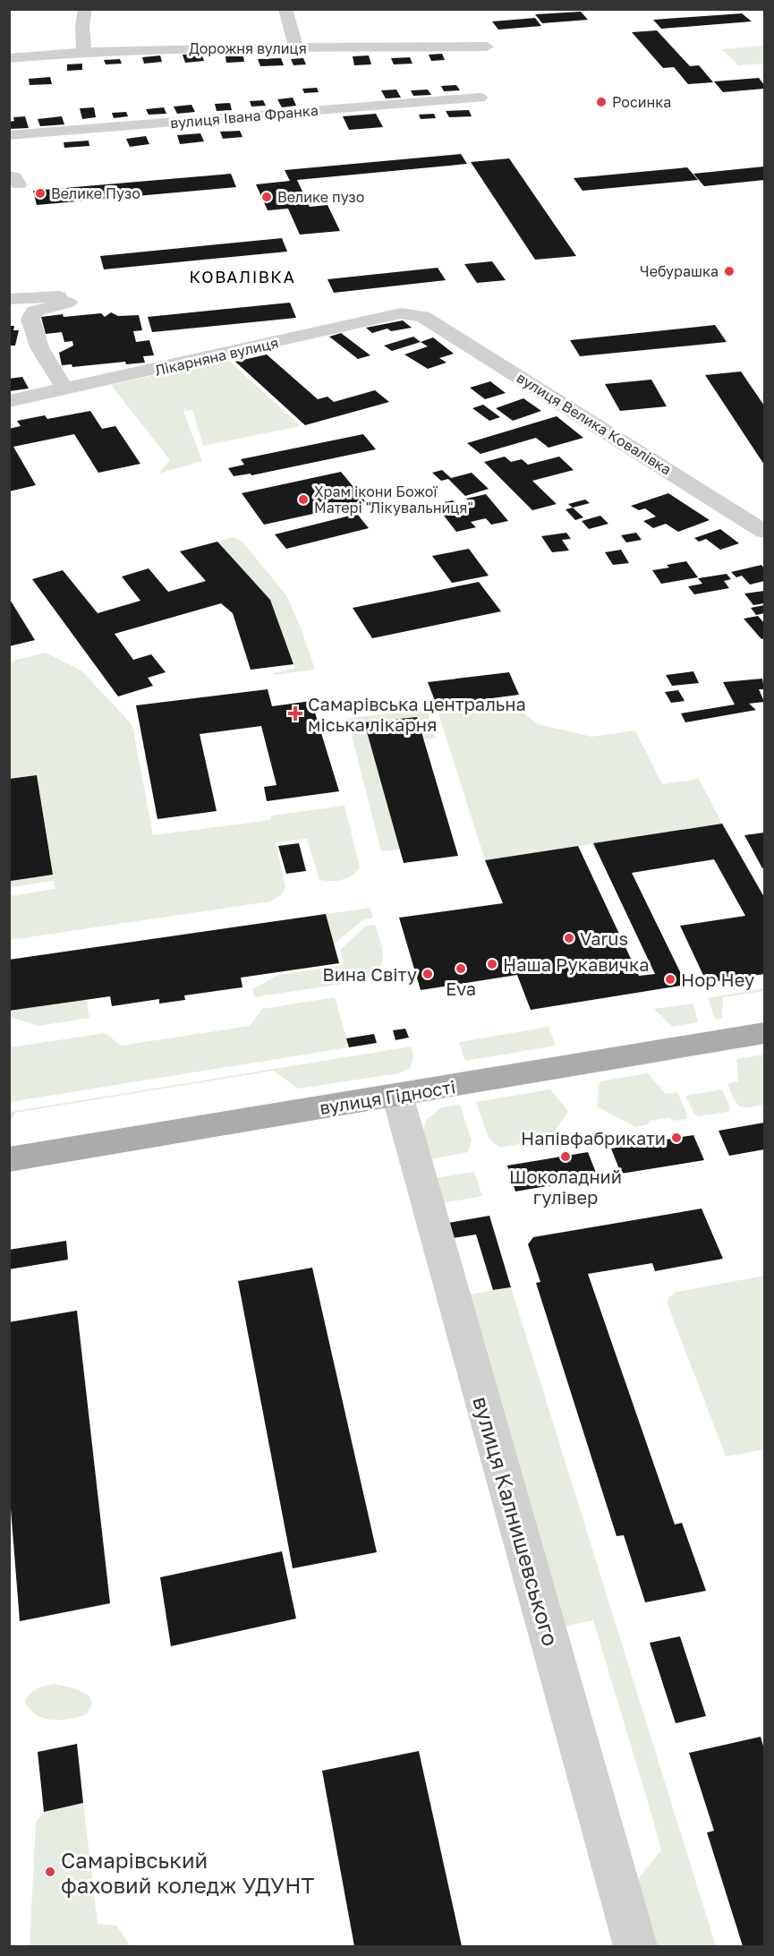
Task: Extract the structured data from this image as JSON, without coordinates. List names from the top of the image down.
{
  "streets": {
    "main road": ["вулиця Гідності"],
    "street": [
      "Дорожня вулиця",
      "вулиця Івана Франка",
      "Лікарняна вулиця",
      "вулиця Велика Ковалівка",
      "вулиця Калнишевського"
    ]
  },
  "crossings": [
    ["Лікарняна вулиця", "вулиця Велика Ковалівка"],
    ["вулиця Гідності", "вулиця Калнишевського"]
  ],
  "districts": ["КОВАЛІВКА"],
  "places": {
    "other": [
      "Росинка",
      "Велике Пузо",
      "Велике пузо",
      "Чебурашка",
      "Храм ікони Божої Матері \"Лікувальниця\"",
      "Varus",
      "Наша Рукавичка",
      "Eva",
      "Вина Світу",
      "Hop Hey",
      "Напівфабрикати",
      "Шоколадний гулівер",
      "Самарівський фаховий коледж УДУНТ"
    ],
    "health": ["Самарівська центральна міська лікарня"]
  }
}
